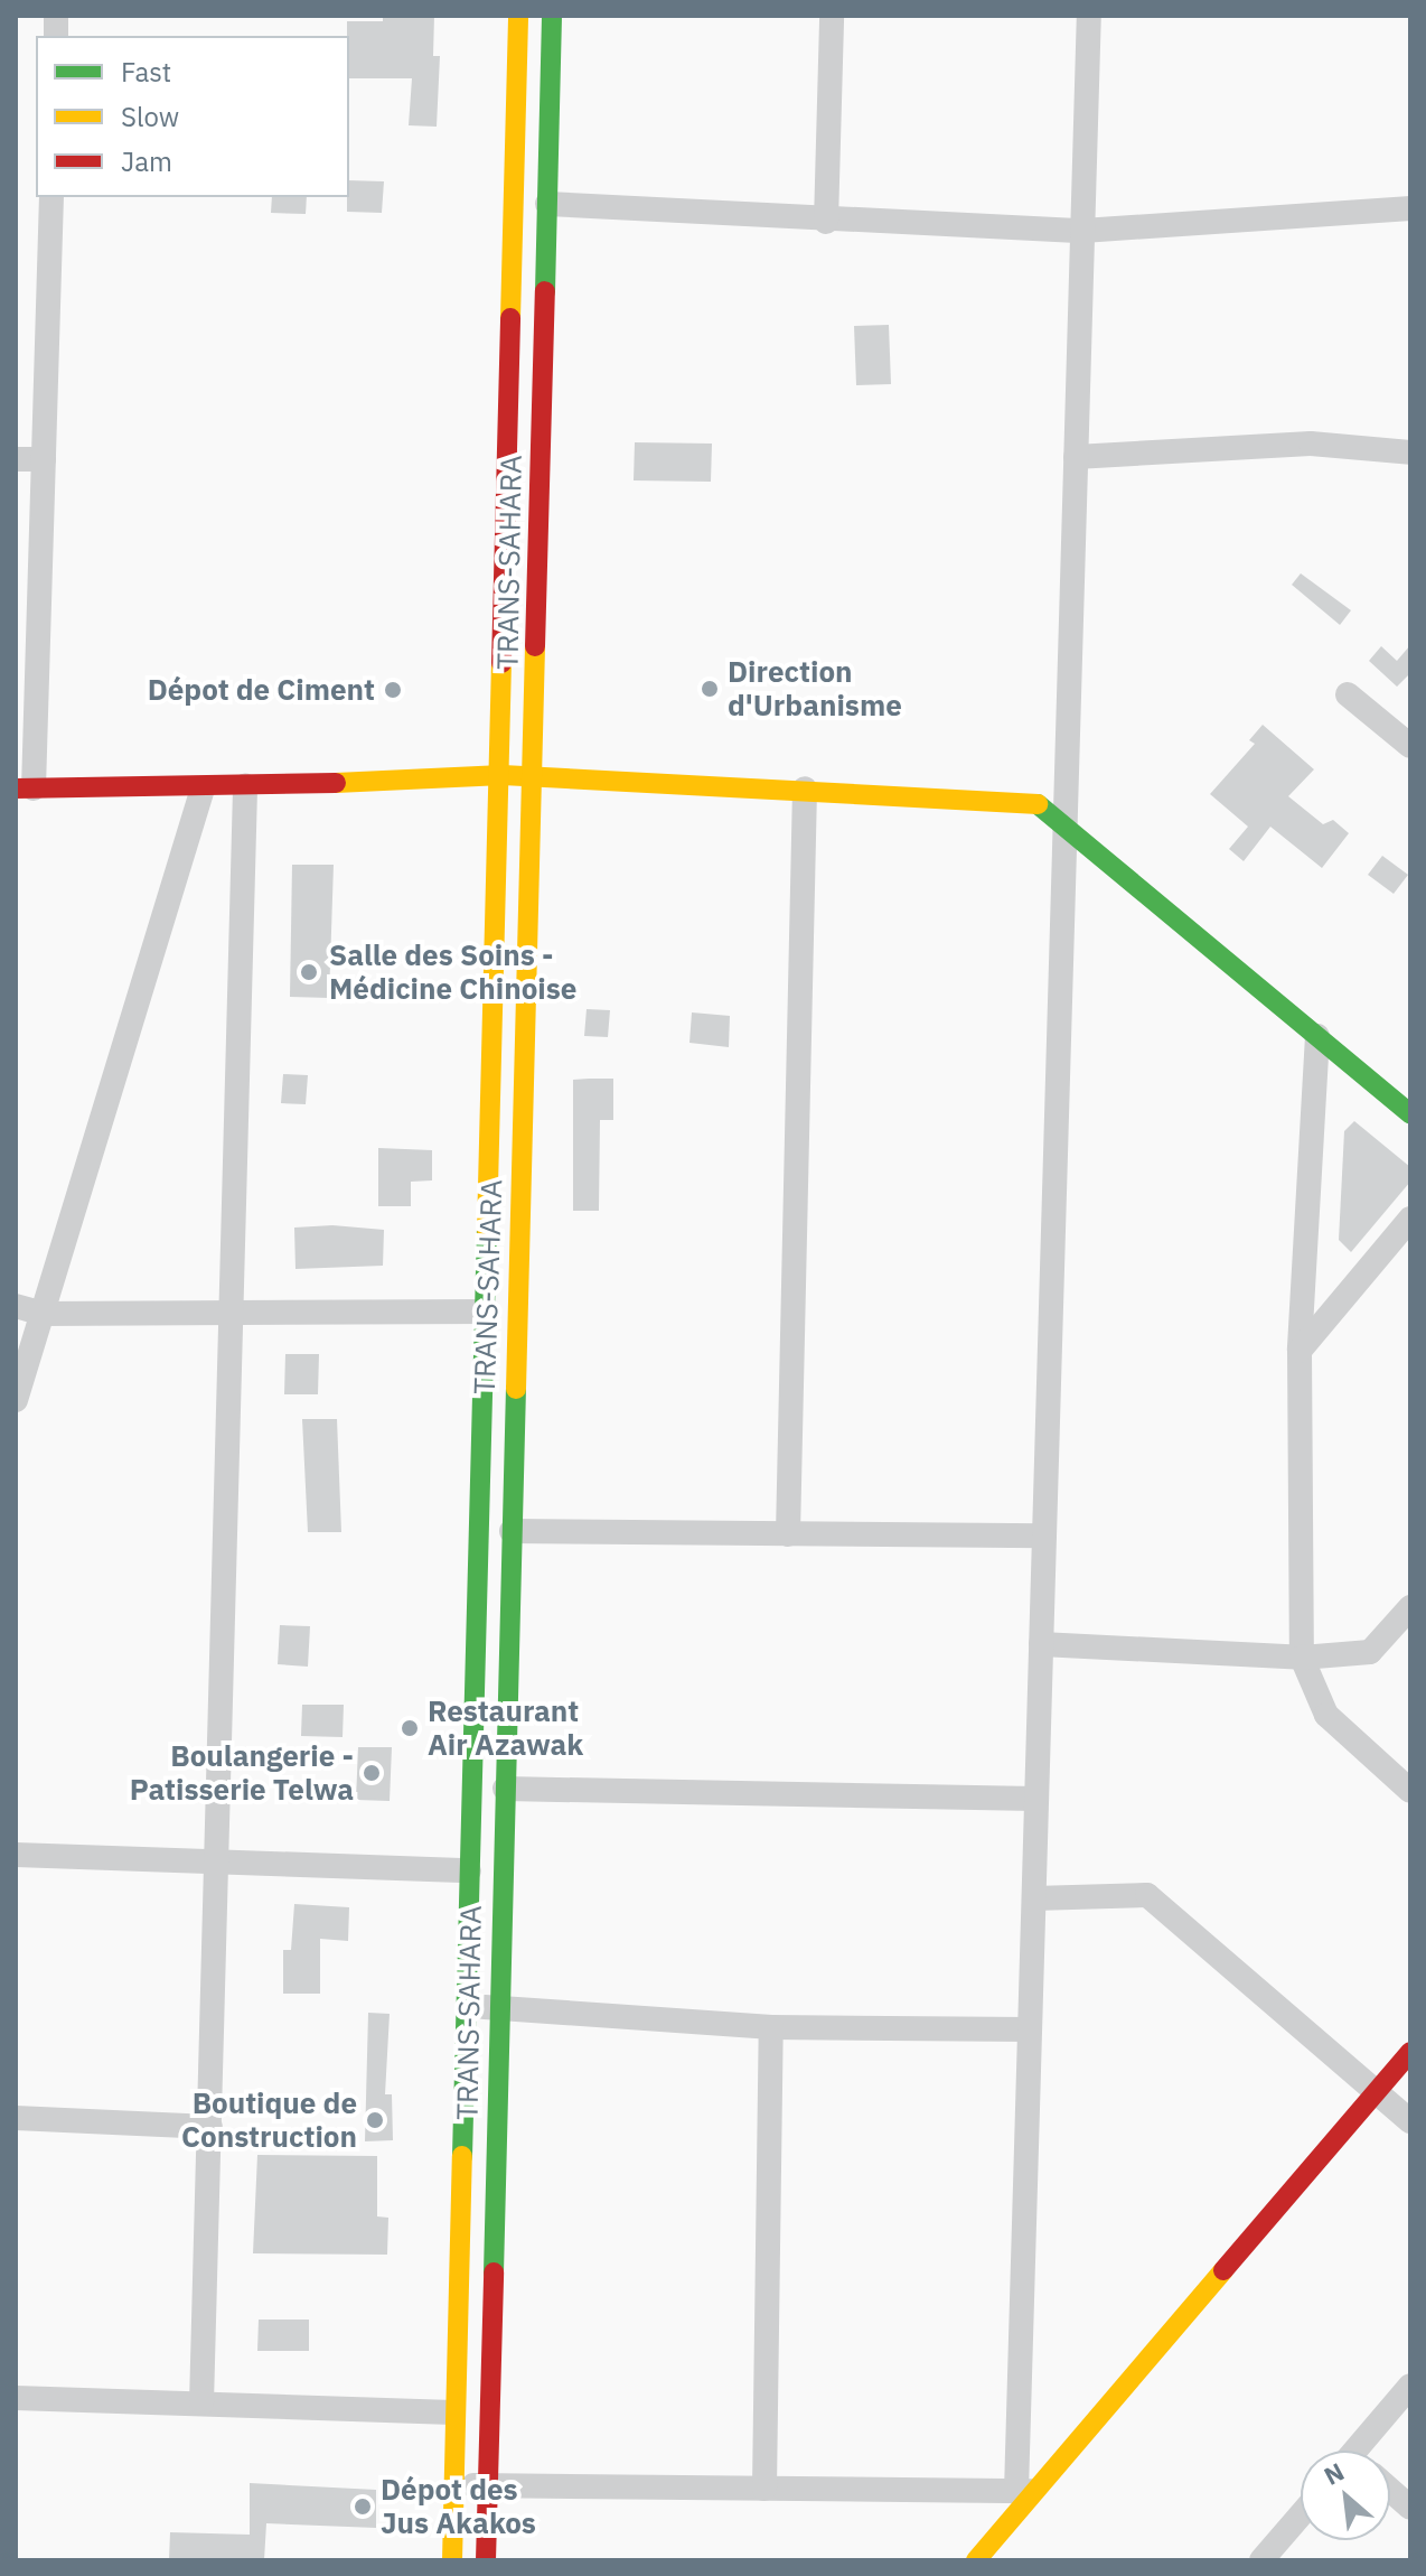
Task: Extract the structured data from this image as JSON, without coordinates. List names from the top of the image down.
{
  "streets": {
    "main road": ["TRANS-SAHARA"]
  },
  "places": [
    "Direction d'Urbanisme",
    "Dépot de Ciment",
    "Salle des Soins - Médicine Chinoise",
    "Restaurant Air Azawak",
    "Boulangerie - Patisserie Telwa",
    "Boutique de Construction",
    "Dépot des Jus Akakos"
  ],
  "legend": ["Fast", "Slow", "Jam"],
  "north": "top left"
}
